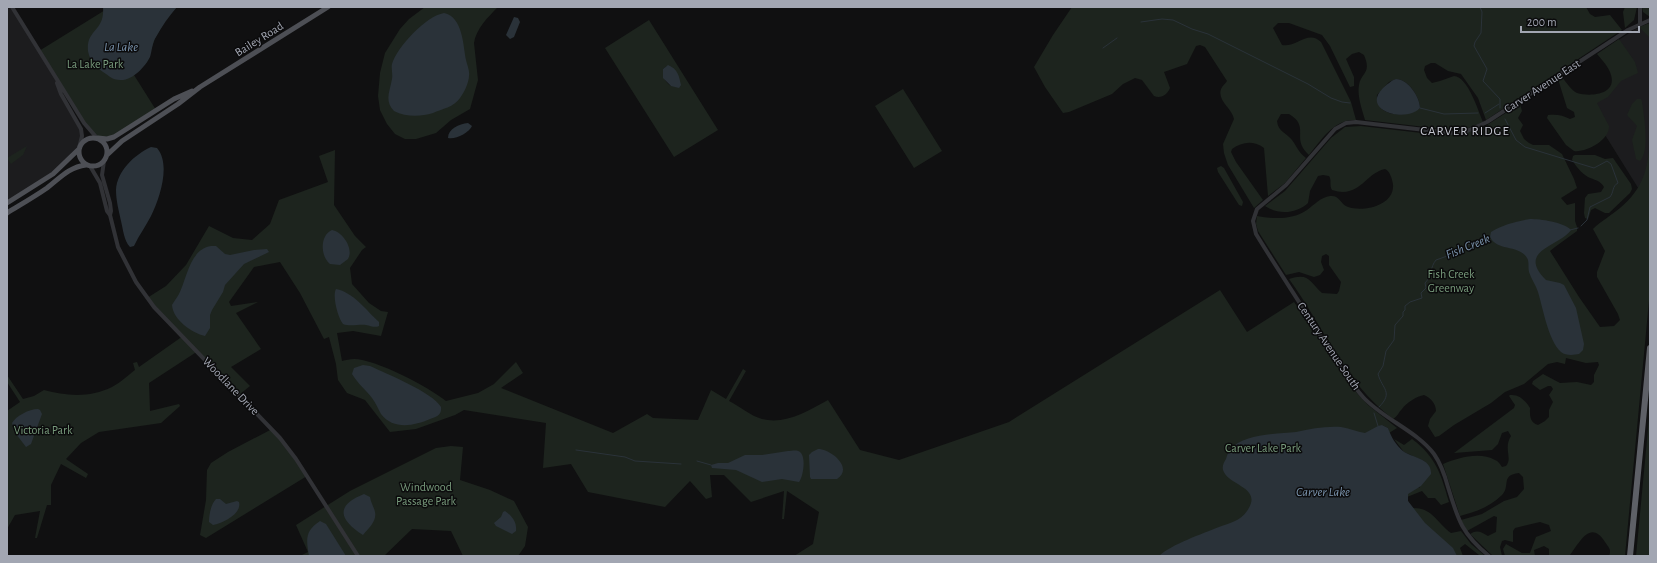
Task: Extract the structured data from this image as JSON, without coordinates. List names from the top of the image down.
{
  "streets": {
    "main road": ["Bailey Road"],
    "street": ["Carver Avenue East", "Century Avenue South", "Woodlane Drive"]
  },
  "crossings": [
    ["Bailey Road", "Woodlane Drive"],
    ["Carver Avenue East", "Century Avenue South"]
  ],
  "districts": ["CARVER RIDGE"],
  "water": ["La Lake", "Fish Creek", "Carver Lake"],
  "parks": [
    "La Lake Park",
    "Fish Creek Greenway",
    "Victoria Park",
    "Carver Lake Park",
    "Windwood Passage Park"
  ],
  "scale_bar": "200 m"
}
